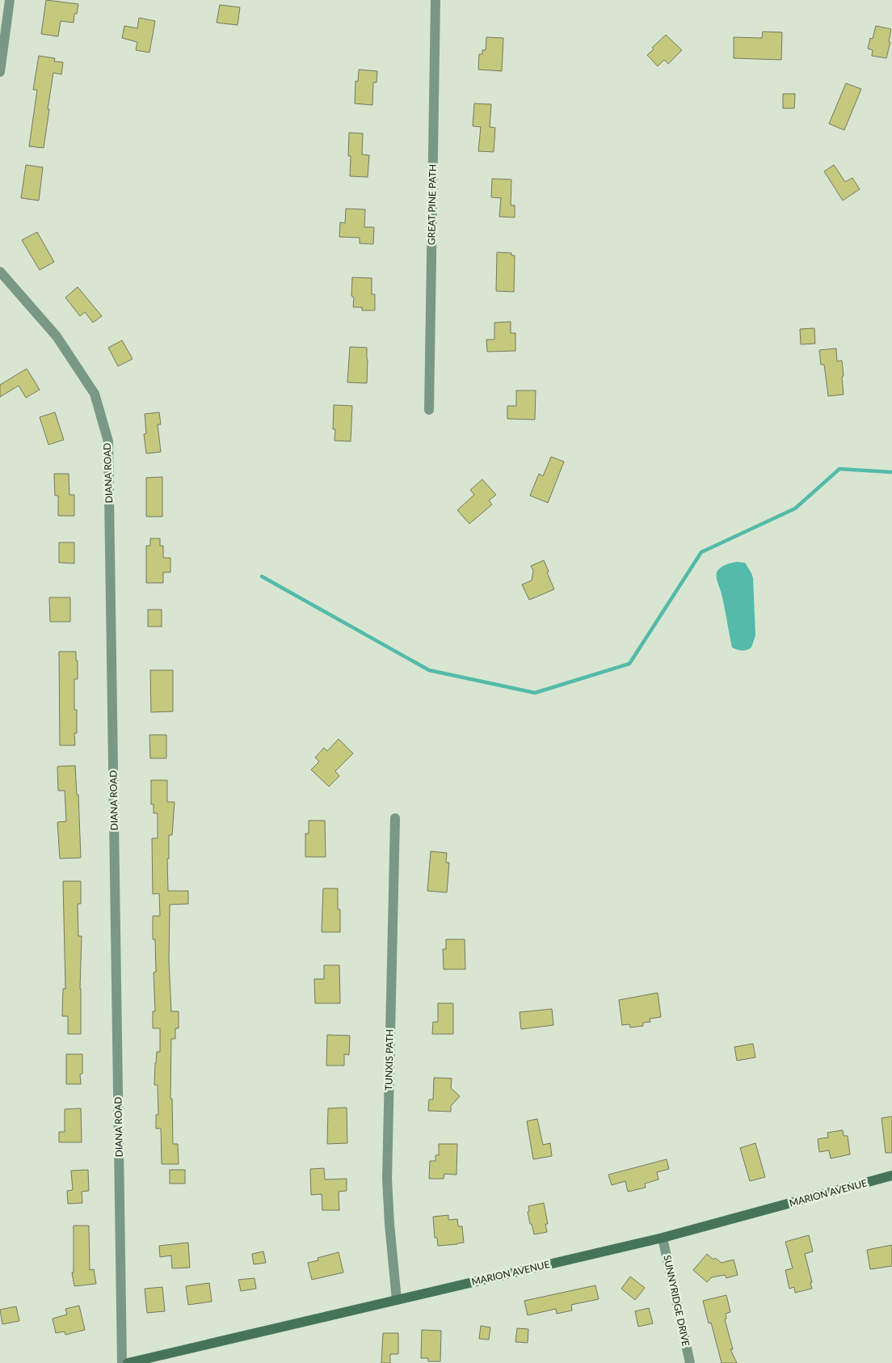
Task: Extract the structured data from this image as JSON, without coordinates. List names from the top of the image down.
{
  "streets": {
    "main road": ["MARION AVENUE"],
    "street": [
      "GREAT PINE PATH",
      "DIANA ROAD",
      "TUNXIS PATH",
      "SUNNYRIDGE DRIVE"
    ]
  },
  "crossings": [
    ["TUNXIS PATH", "MARION AVENUE"],
    ["MARION AVENUE", "SUNNYRIDGE DRIVE"]
  ]
}
